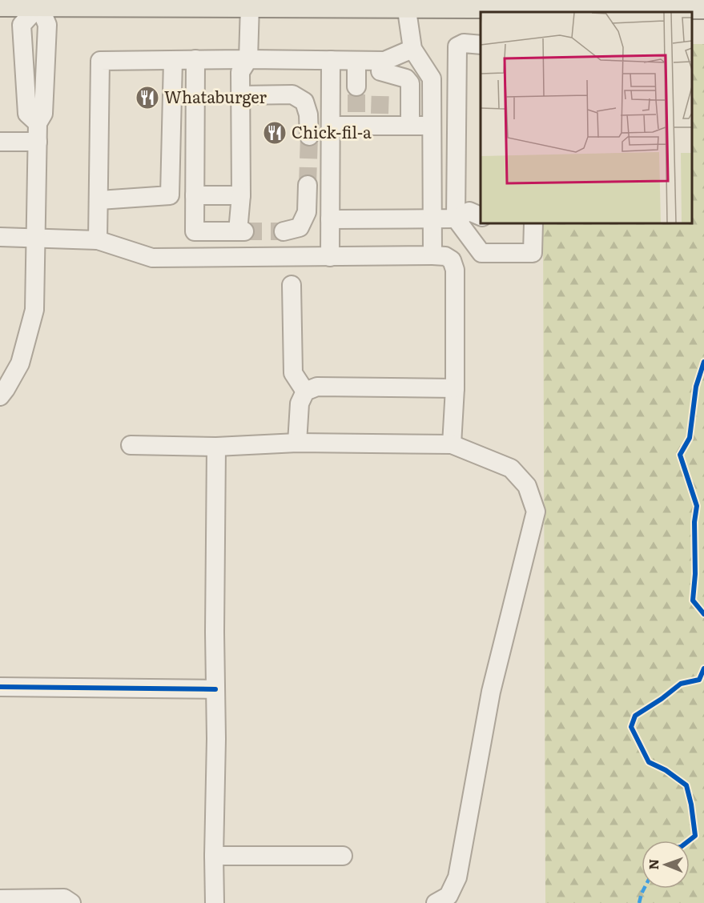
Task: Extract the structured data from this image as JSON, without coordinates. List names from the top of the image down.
{
  "places": {
    "restaurant": ["Whataburger", "Chick-fil-a"]
  },
  "north": "left"
}
